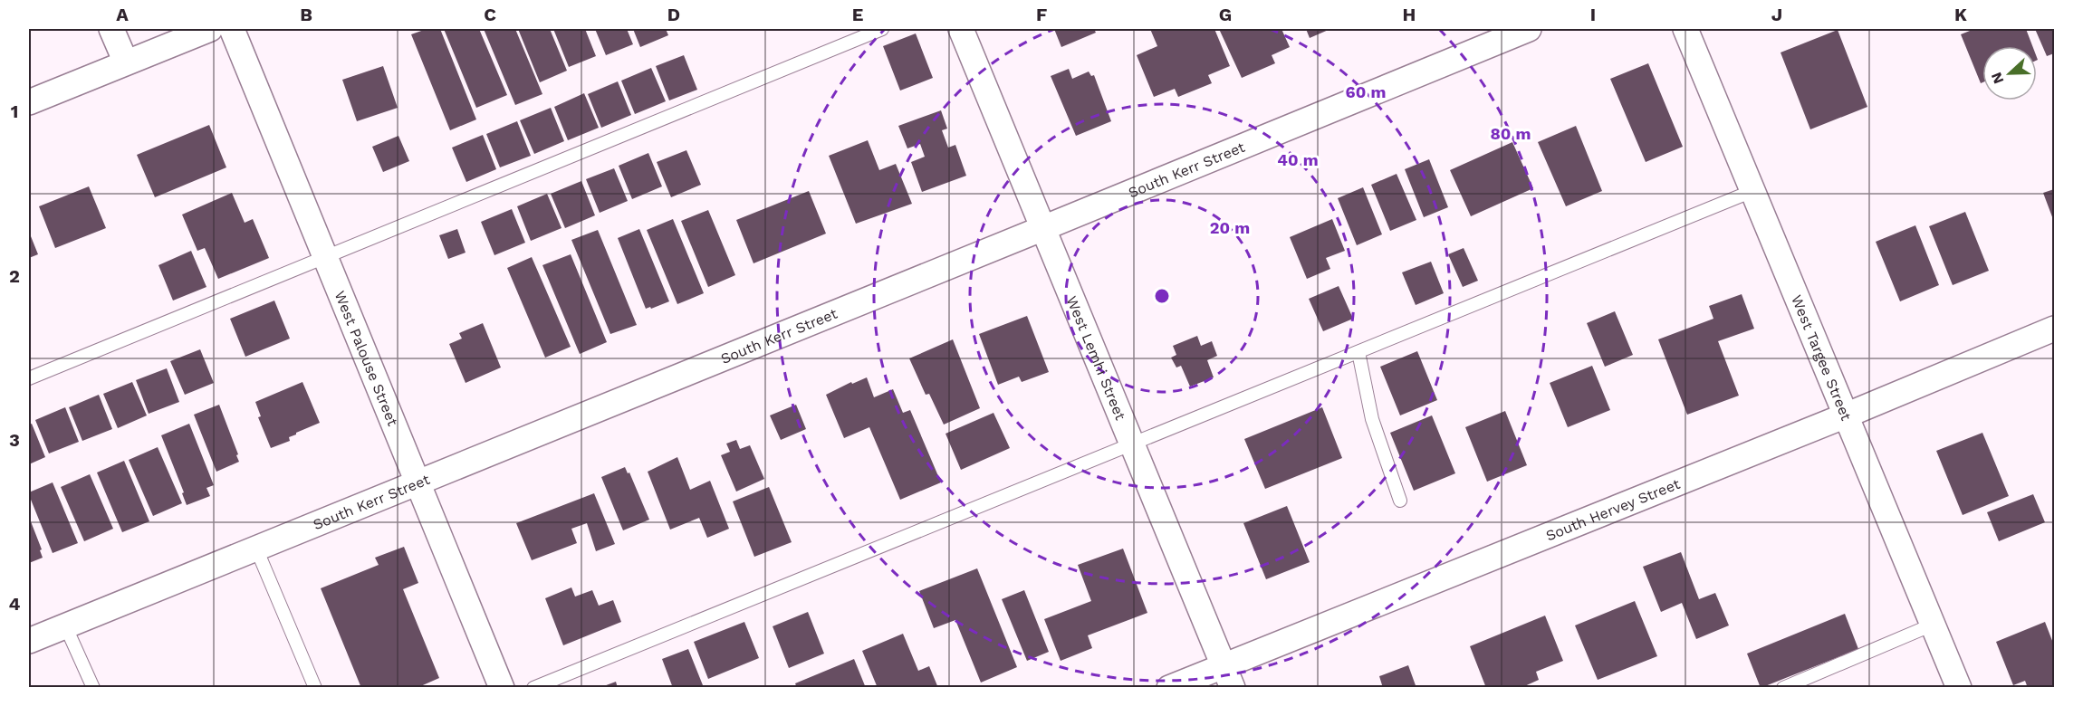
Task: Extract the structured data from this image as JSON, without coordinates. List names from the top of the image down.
{
  "streets": {
    "street": [
      "South Kerr Street",
      "West Palouse Street",
      "West Lemhi Street",
      "West Targee Street",
      "South Hervey Street"
    ]
  },
  "crossings": [
    ["South Kerr Street", "West Palouse Street"],
    ["South Kerr Street", "West Lemhi Street"],
    ["West Lemhi Street", "South Hervey Street"],
    ["West Targee Street", "South Hervey Street"]
  ],
  "north": "left",
  "grid": {
    "columns": [
      "A",
      "B",
      "C",
      "D",
      "E",
      "F",
      "G",
      "H",
      "I",
      "J",
      "K"
    ],
    "rows": [
      "1",
      "2",
      "3",
      "4"
    ]
  },
  "rings": [
    "60 m",
    "80 m",
    "40 m",
    "20 m"
  ]
}
